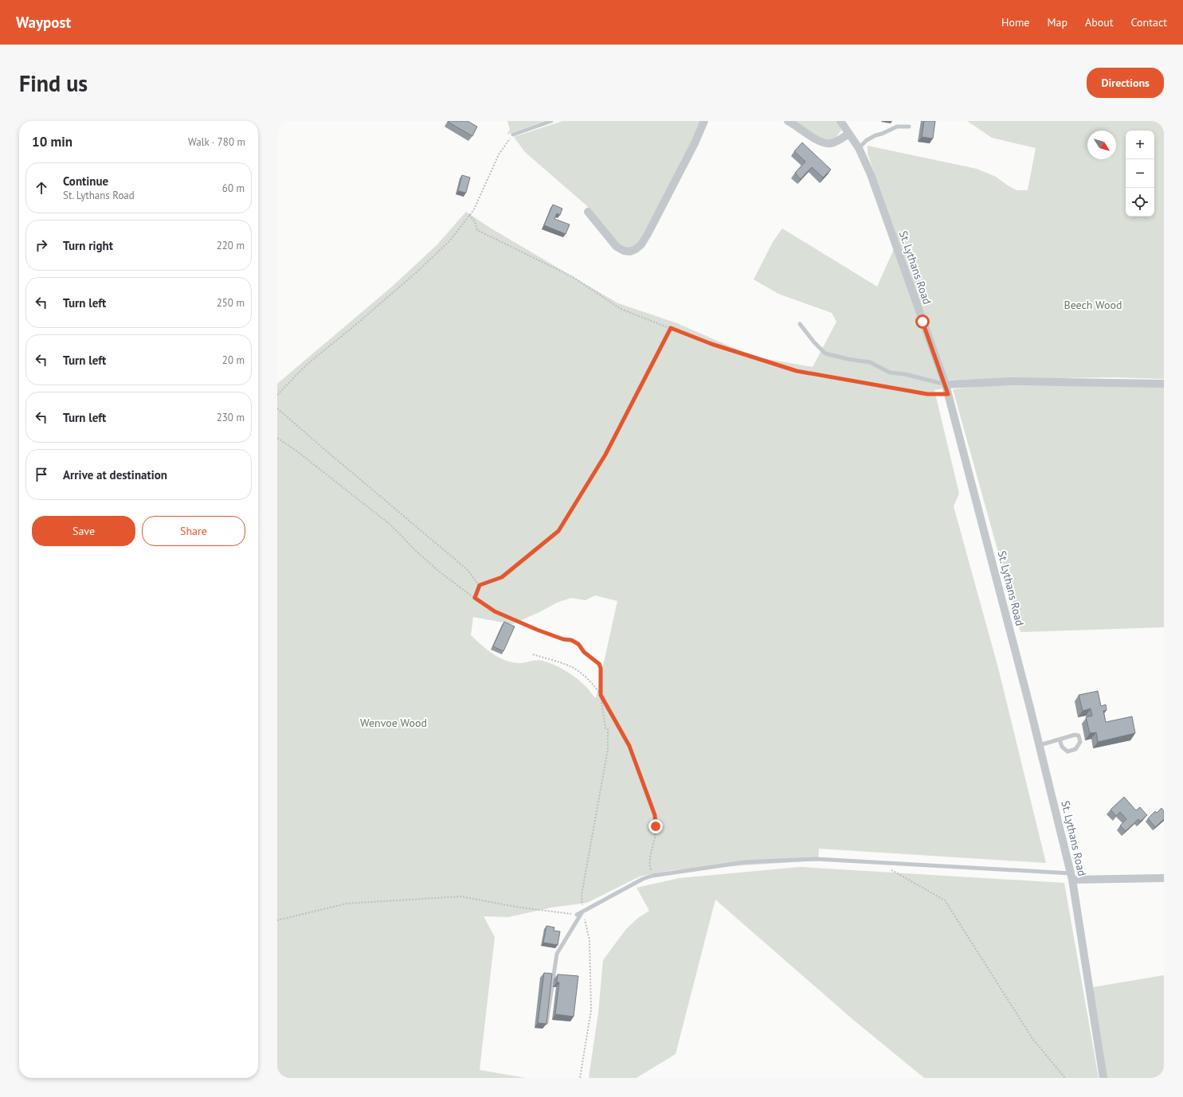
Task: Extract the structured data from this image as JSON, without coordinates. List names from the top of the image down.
{
  "streets": {
    "street": ["St. Lythans Road"]
  },
  "parks": ["Beech Wood", "Wenvoe Wood"],
  "north": "bottom right",
  "page": {
    "header": "Waypost",
    "nav": [
      "Home",
      "Map",
      "About",
      "Contact"
    ],
    "buttons": [
      "Directions",
      ["Save", "Share"]
    ],
    "title": "Find us",
    "heading": ["10 min", "Walk · 780 m"],
    "map_buttons": ["+", "−"],
    "list": [
      ["Continue", "St. Lythans Road", "60 m"],
      ["Turn right", "220 m"],
      ["Turn left", "250 m"],
      ["Turn left", "20 m"],
      ["Turn left", "230 m"],
      "Arrive at destination"
    ]
  }
}
